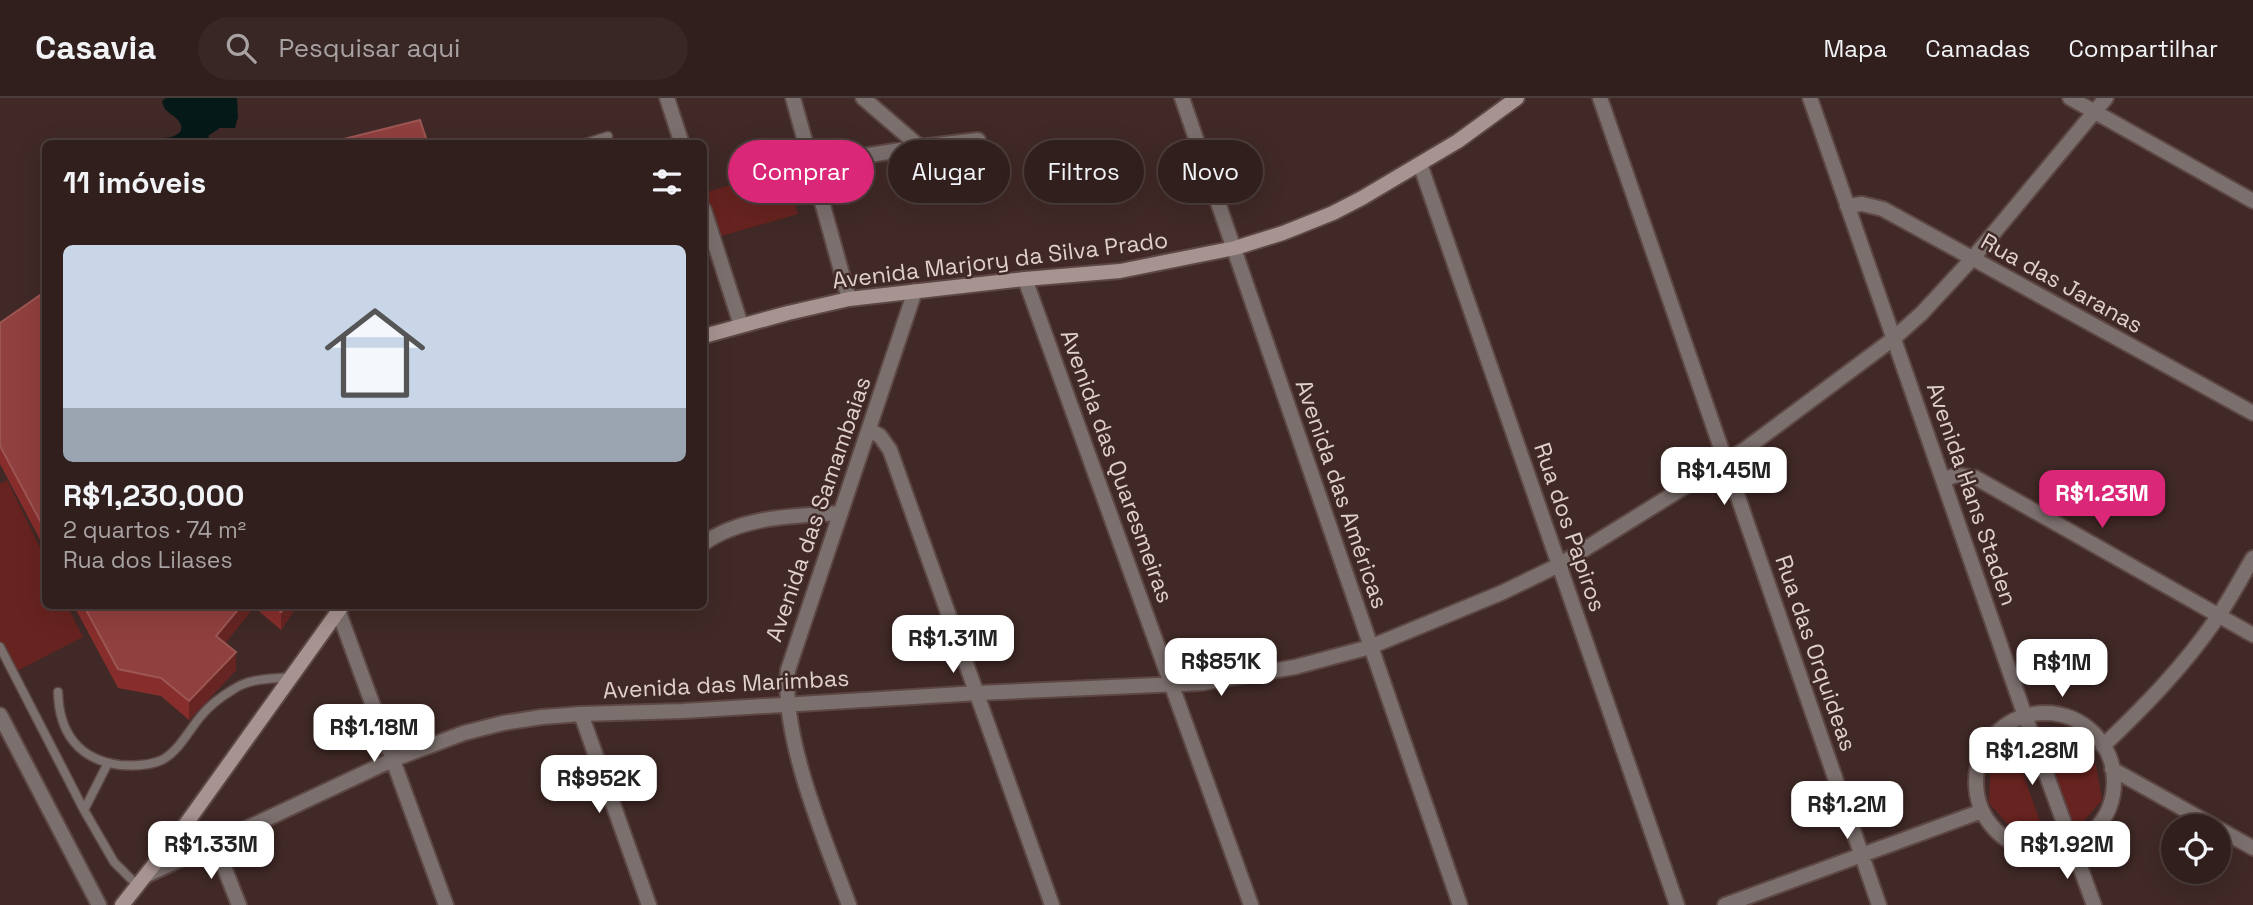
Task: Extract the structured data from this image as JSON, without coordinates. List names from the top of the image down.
{
  "streets": {
    "main road": ["Avenida Marjory da Silva Prado"],
    "street": [
      "Rua das Jaranas",
      "Avenida das Quaresmeiras",
      "Avenida das Américas",
      "Avenida Hans Staden",
      "Avenida das Samambaias",
      "Rua dos Papiros",
      "Rua das Orquideas",
      "Avenida das Marimbas"
    ]
  },
  "crossings": [
    ["Avenida Marjory da Silva Prado", "Avenida das Quaresmeiras"],
    ["Avenida Marjory da Silva Prado", "Avenida das Américas"],
    ["Avenida Marjory da Silva Prado", "Avenida das Samambaias"],
    ["Avenida Marjory da Silva Prado", "Rua dos Papiros"],
    ["Rua das Jaranas", "Avenida Hans Staden"],
    ["Rua das Jaranas", "Avenida das Marimbas"],
    ["Avenida das Quaresmeiras", "Avenida das Marimbas"],
    ["Avenida das Américas", "Avenida das Marimbas"],
    ["Avenida Hans Staden", "Avenida das Marimbas"],
    ["Avenida das Samambaias", "Avenida das Marimbas"],
    ["Rua dos Papiros", "Avenida das Marimbas"],
    ["Rua das Orquideas", "Avenida das Marimbas"]
  ],
  "page": {
    "header": "Casavia",
    "search": "Pesquisar aqui",
    "nav": ["Mapa", "Camadas", "Compartilhar"],
    "chip": [
      "Comprar",
      "Alugar",
      "Filtros",
      "Novo"
    ],
    "heading": "11 imóveis",
    "list": [
      {
        "name": "R$1,230,000",
        "note": "2 quartos · 74 m² · Rua dos Lilases"
      }
    ],
    "price": [
      "R$1.45M",
      "R$1.23M",
      "R$1.31M",
      "R$851K",
      "R$1M",
      "R$1.18M",
      "R$1.28M",
      "R$952K",
      "R$1.2M",
      "R$1.33M",
      "R$1.92M"
    ]
  }
}
